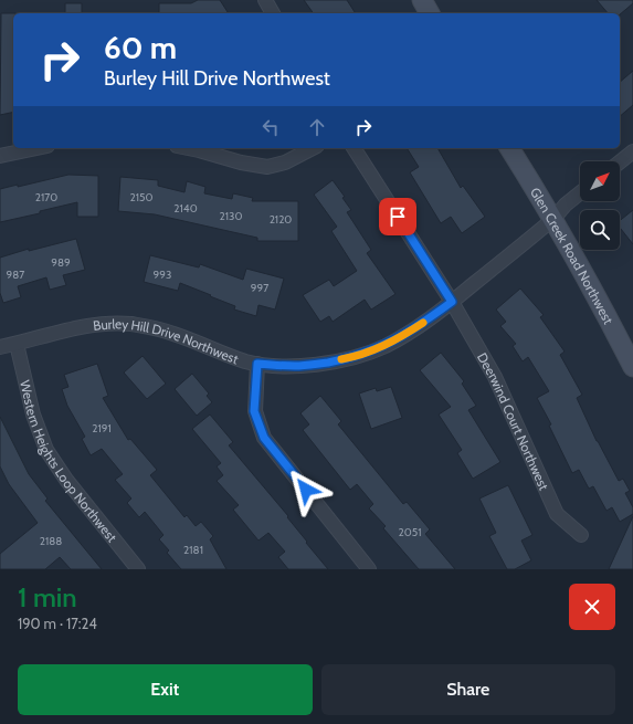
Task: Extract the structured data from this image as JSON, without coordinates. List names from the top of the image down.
{
  "streets": {
    "main road": ["Glen Creek Road Northwest"],
    "street": ["Burley Hill Drive Northwest", "Deerwind Court Northwest", "Western Heights Loop Northwest"]
  },
  "crossings": [
    ["Glen Creek Road Northwest", "Burley Hill Drive Northwest"],
    ["Burley Hill Drive Northwest", "Deerwind Court Northwest"],
    ["Burley Hill Drive Northwest", "Western Heights Loop Northwest"]
  ],
  "house_numbers": [
    "2170",
    "2150",
    "2140",
    "2130",
    "2120",
    "989",
    "987",
    "993",
    "997",
    "2191",
    "2051",
    "2188",
    "2181"
  ],
  "north": "top right",
  "page": {
    "turn": ["60 m", "Burley Hill Drive Northwest"],
    "heading": ["1 min", "190 m · 17:24"],
    "buttons": ["Exit", "Share"]
  }
}
